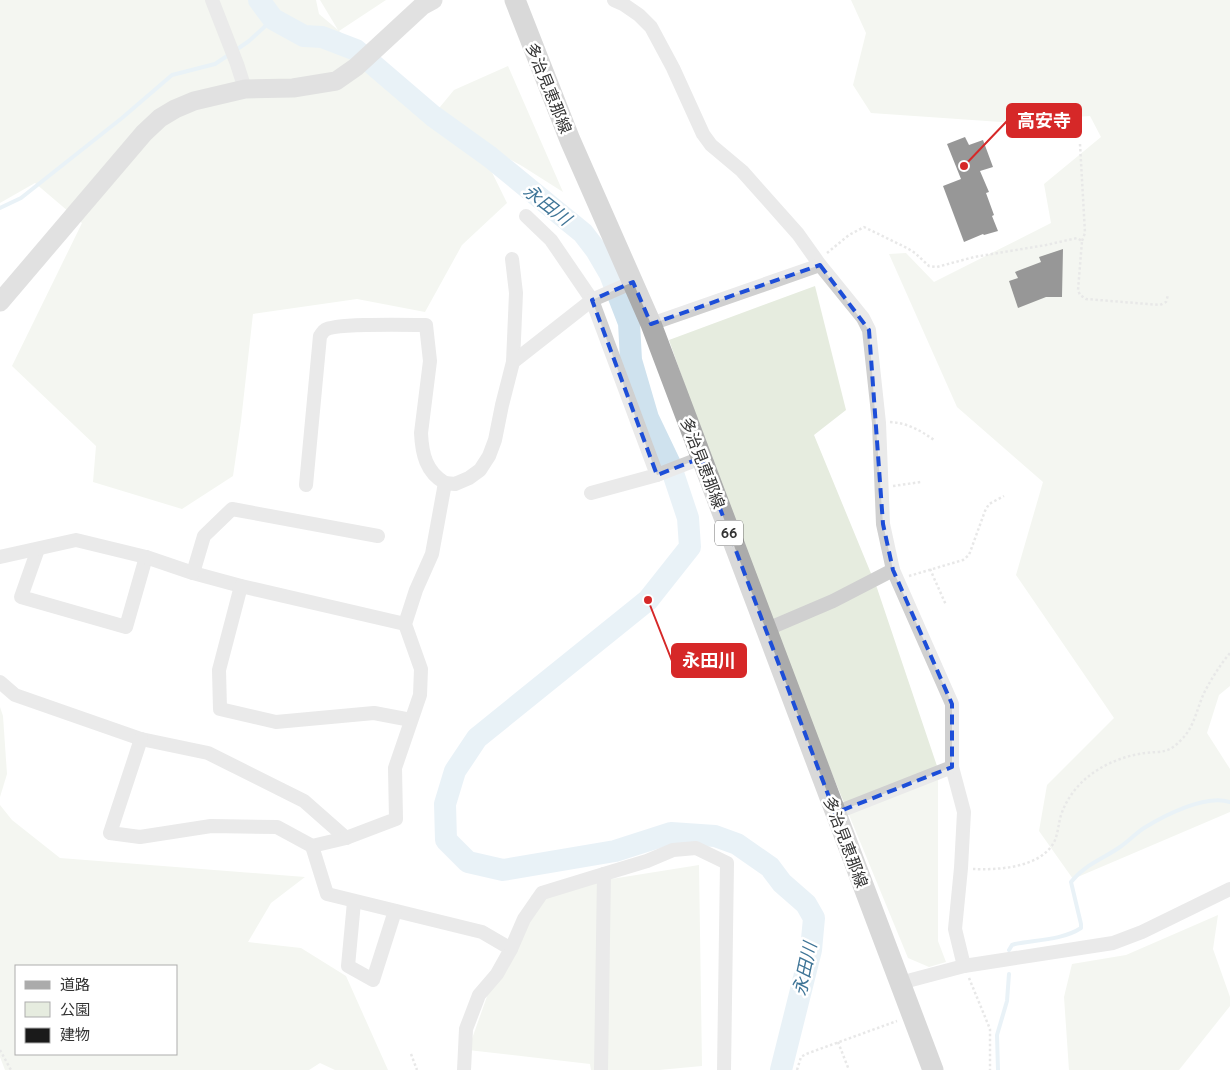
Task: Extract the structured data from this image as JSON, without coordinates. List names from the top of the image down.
{
  "streets": {
    "main road": ["多治見恵那線", "66"]
  },
  "water": ["永田川"],
  "places": ["高安寺", "永田川"],
  "legend": ["道路", "公園", "建物"]
}
